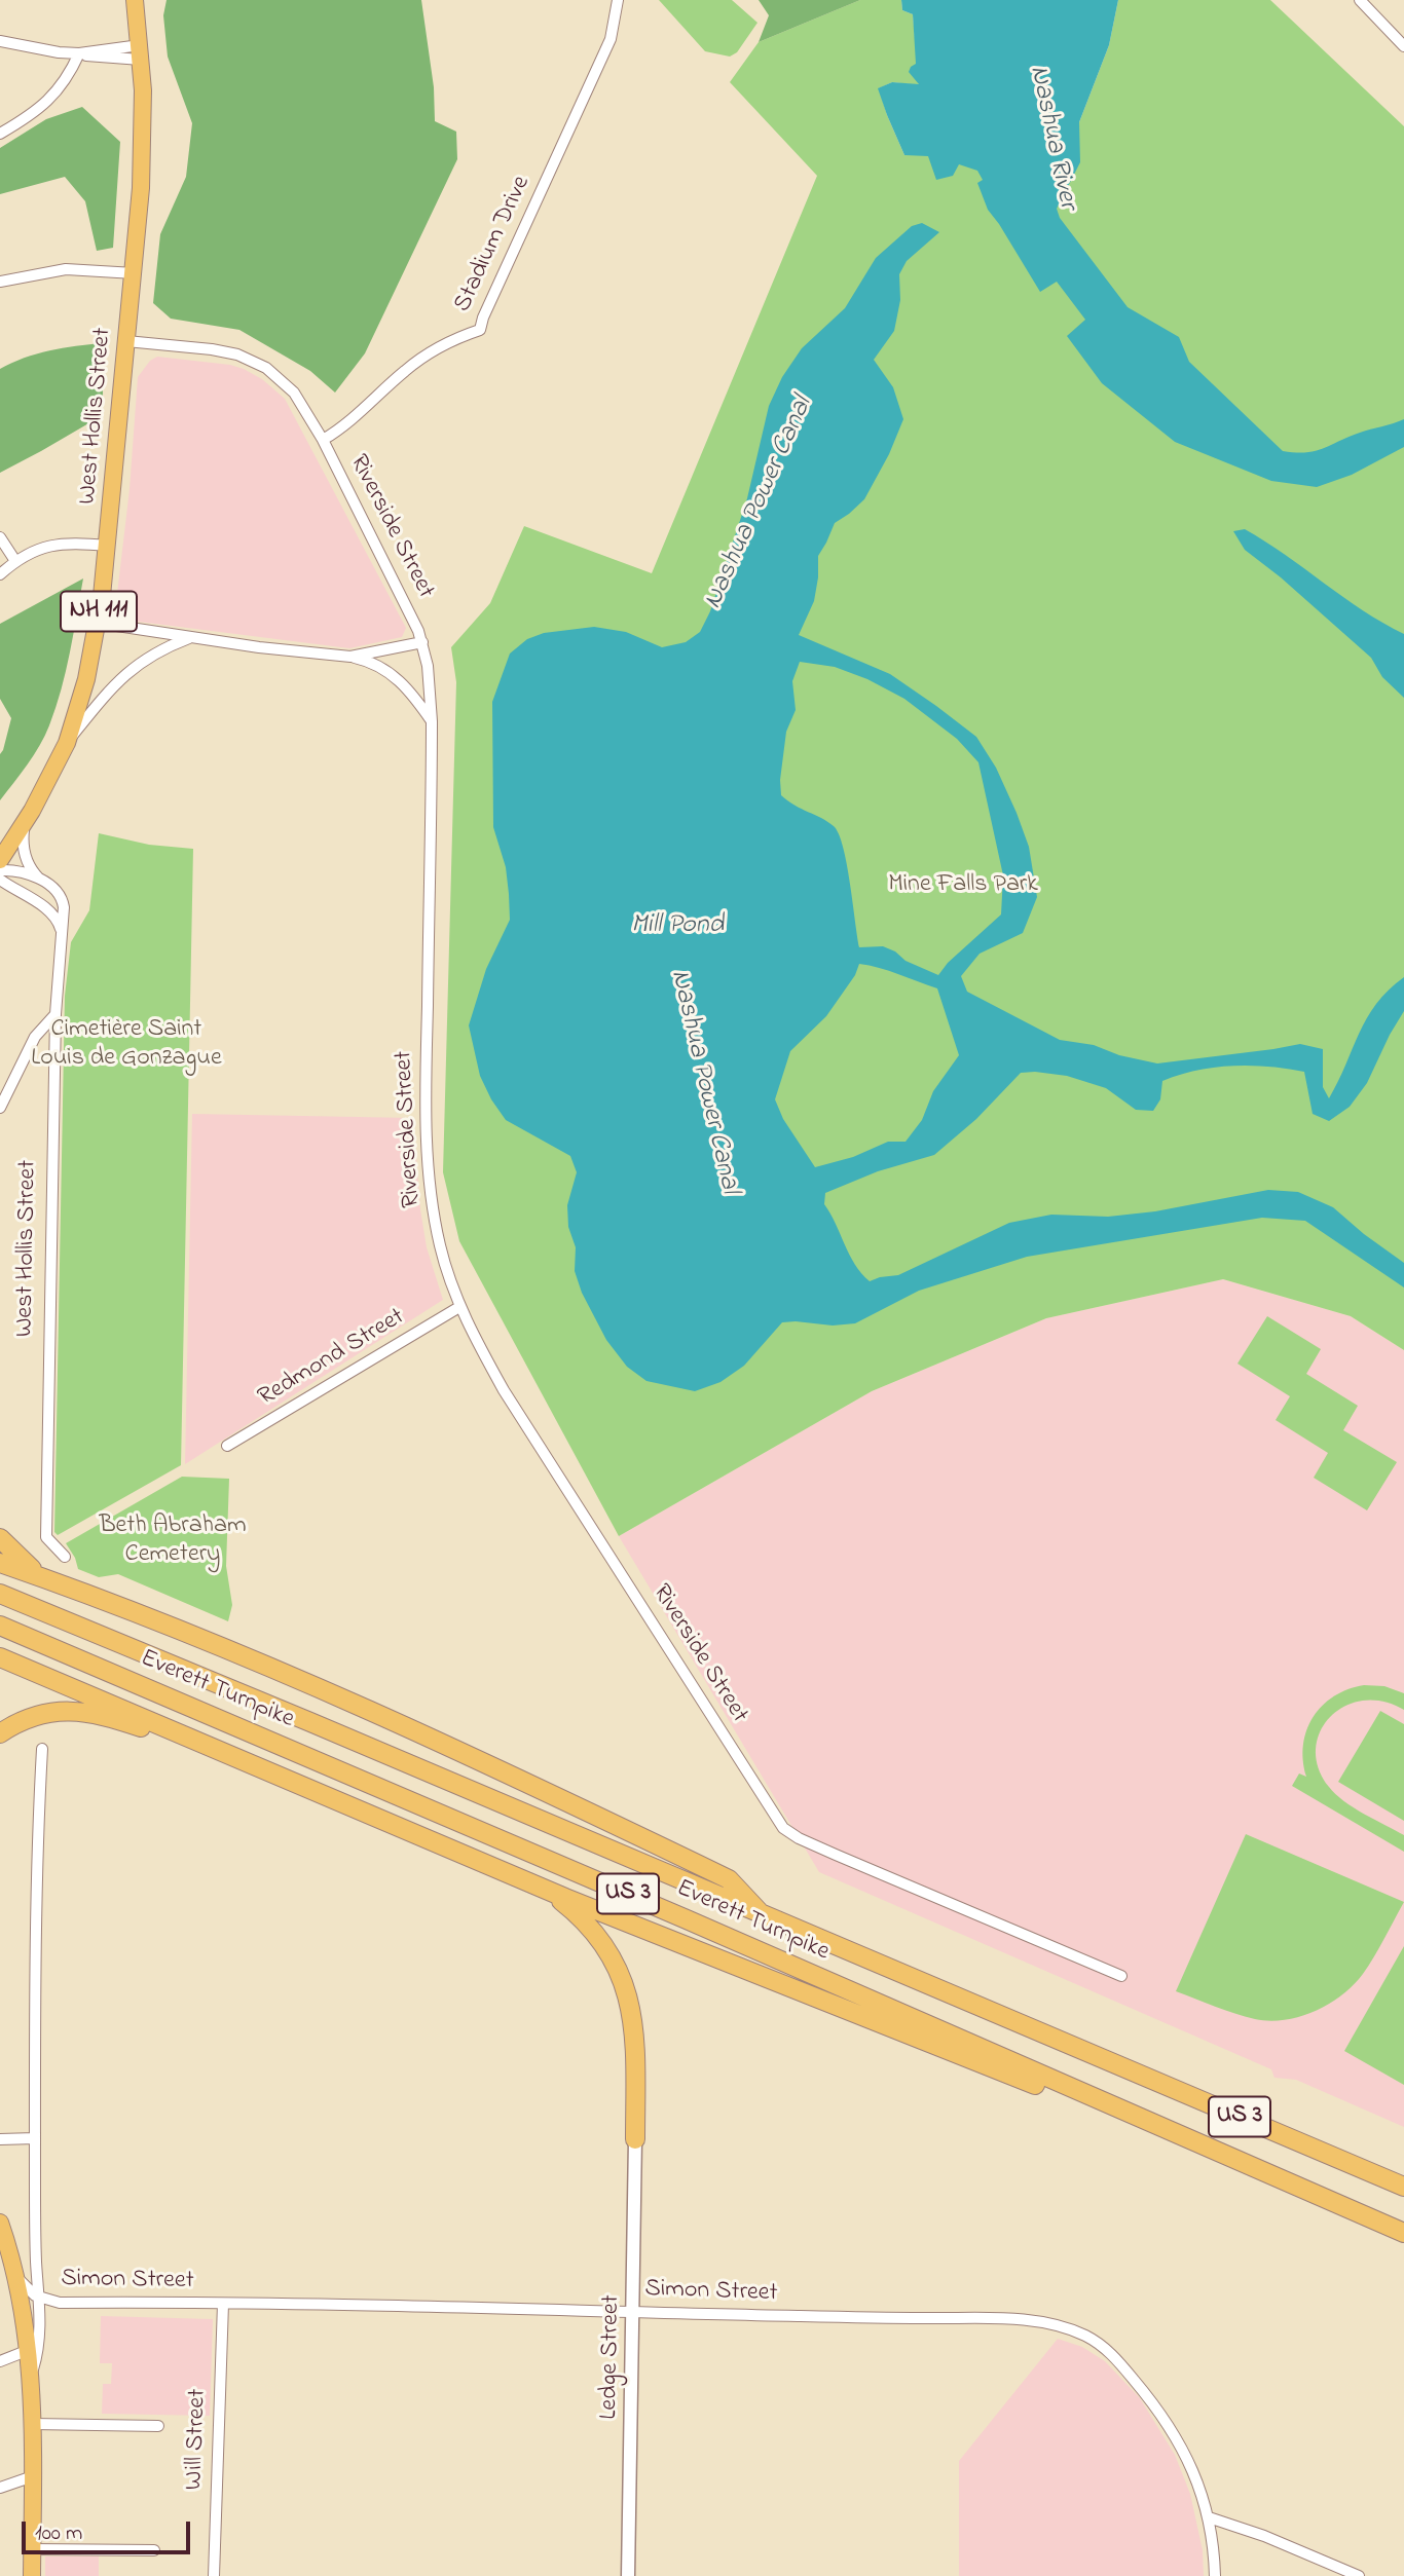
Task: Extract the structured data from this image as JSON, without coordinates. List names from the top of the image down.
{
  "streets": {
    "highway": ["Everett Turnpike", "US 3"],
    "main road": ["West Hollis Street", "NH 111"],
    "street": [
      "Stadium Drive",
      "Riverside Street",
      "Redmond Street",
      "Simon Street",
      "Ledge Street",
      "Will Street"
    ]
  },
  "crossings": [
    ["Stadium Drive", "Riverside Street"],
    ["West Hollis Street", "Riverside Street"],
    ["Riverside Street", "Redmond Street"],
    ["Simon Street", "Ledge Street"],
    ["Simon Street", "Will Street"]
  ],
  "water": ["Nashua River", "Nashua Power Canal", "Mill Pond"],
  "parks": ["Mine Falls Park", "Cimetière Saint Louis de Gonzague", "Beth Abraham Cemetery"],
  "scale_bar": "100 m"
}
